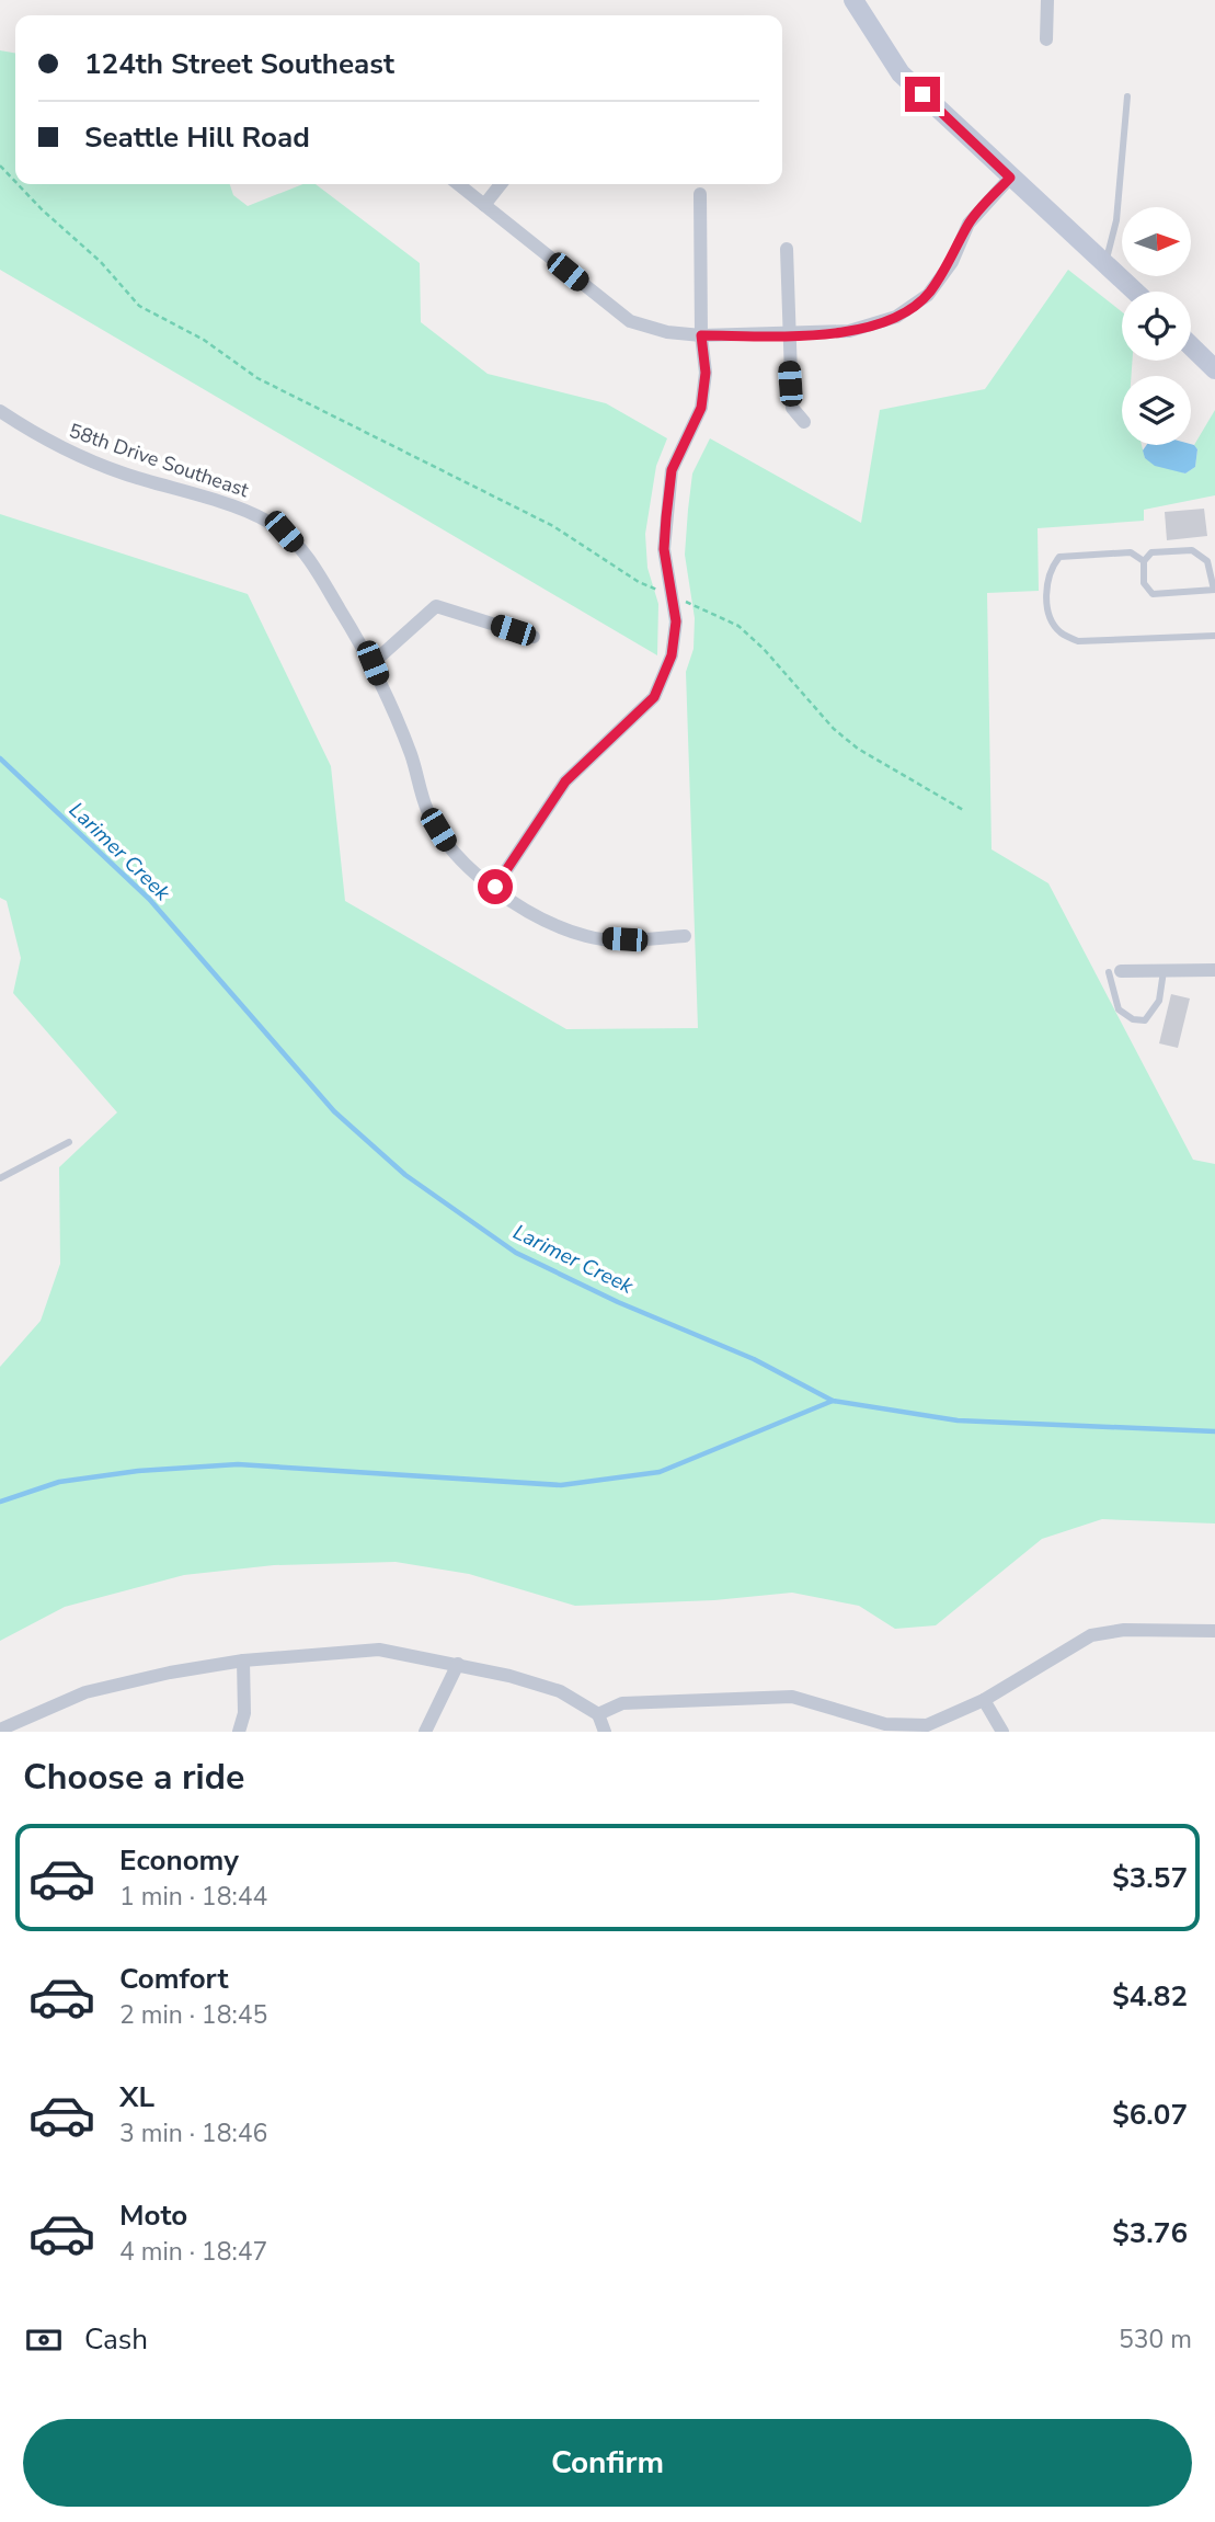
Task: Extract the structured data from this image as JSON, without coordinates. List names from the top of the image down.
{
  "streets": {
    "street": ["58th Drive Southeast"]
  },
  "water": ["Larimer Creek"],
  "north": "right",
  "page": {
    "banner": ["124th Street Southeast", "Seattle Hill Road"],
    "heading": "Choose a ride",
    "list": [
      {
        "name": "Economy",
        "note": "1 min · 18:44",
        "value": "$3.57"
      },
      {
        "name": "Comfort",
        "note": "2 min · 18:45",
        "value": "$4.82"
      },
      {
        "name": "XL",
        "note": "3 min · 18:46",
        "value": "$6.07"
      },
      {
        "name": "Moto",
        "note": "4 min · 18:47",
        "value": "$3.76"
      }
    ],
    "pay": ["Cash", "530 m"],
    "buttons": "Confirm"
  }
}
